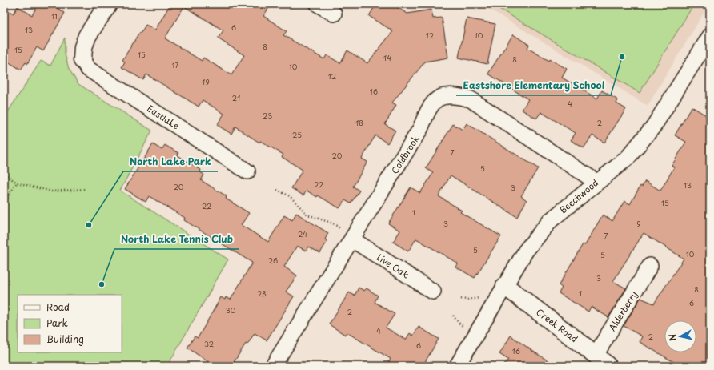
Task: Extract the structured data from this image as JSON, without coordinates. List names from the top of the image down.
{
  "streets": {
    "street": [
      "Eastlake",
      "Coldbrook",
      "Beechwood",
      "Live Oak",
      "Alderberry",
      "Creek Road"
    ]
  },
  "crossings": [
    ["Coldbrook", "Beechwood"],
    ["Coldbrook", "Live Oak"],
    ["Beechwood", "Creek Road"],
    ["Alderberry", "Creek Road"]
  ],
  "places": ["Eastshore Elementary School", "North Lake Park", "North Lake Tennis Club"],
  "house_numbers": [
    "11",
    "6",
    "13",
    "12",
    "10",
    "8",
    "15",
    "15",
    "14",
    "8",
    "17",
    "10",
    "12",
    "19",
    "16",
    "21",
    "4",
    "23",
    "18",
    "2",
    "25",
    "7",
    "20",
    "5",
    "22",
    "13",
    "20",
    "3",
    "15",
    "22",
    "1",
    "3",
    "9",
    "24",
    "7",
    "5",
    "10",
    "5",
    "26",
    "3",
    "8",
    "28",
    "1",
    "6",
    "30",
    "2",
    "4",
    "2",
    "32",
    "6",
    "16"
  ],
  "legend": ["Road", "Park", "Building"],
  "north": "left"
}
